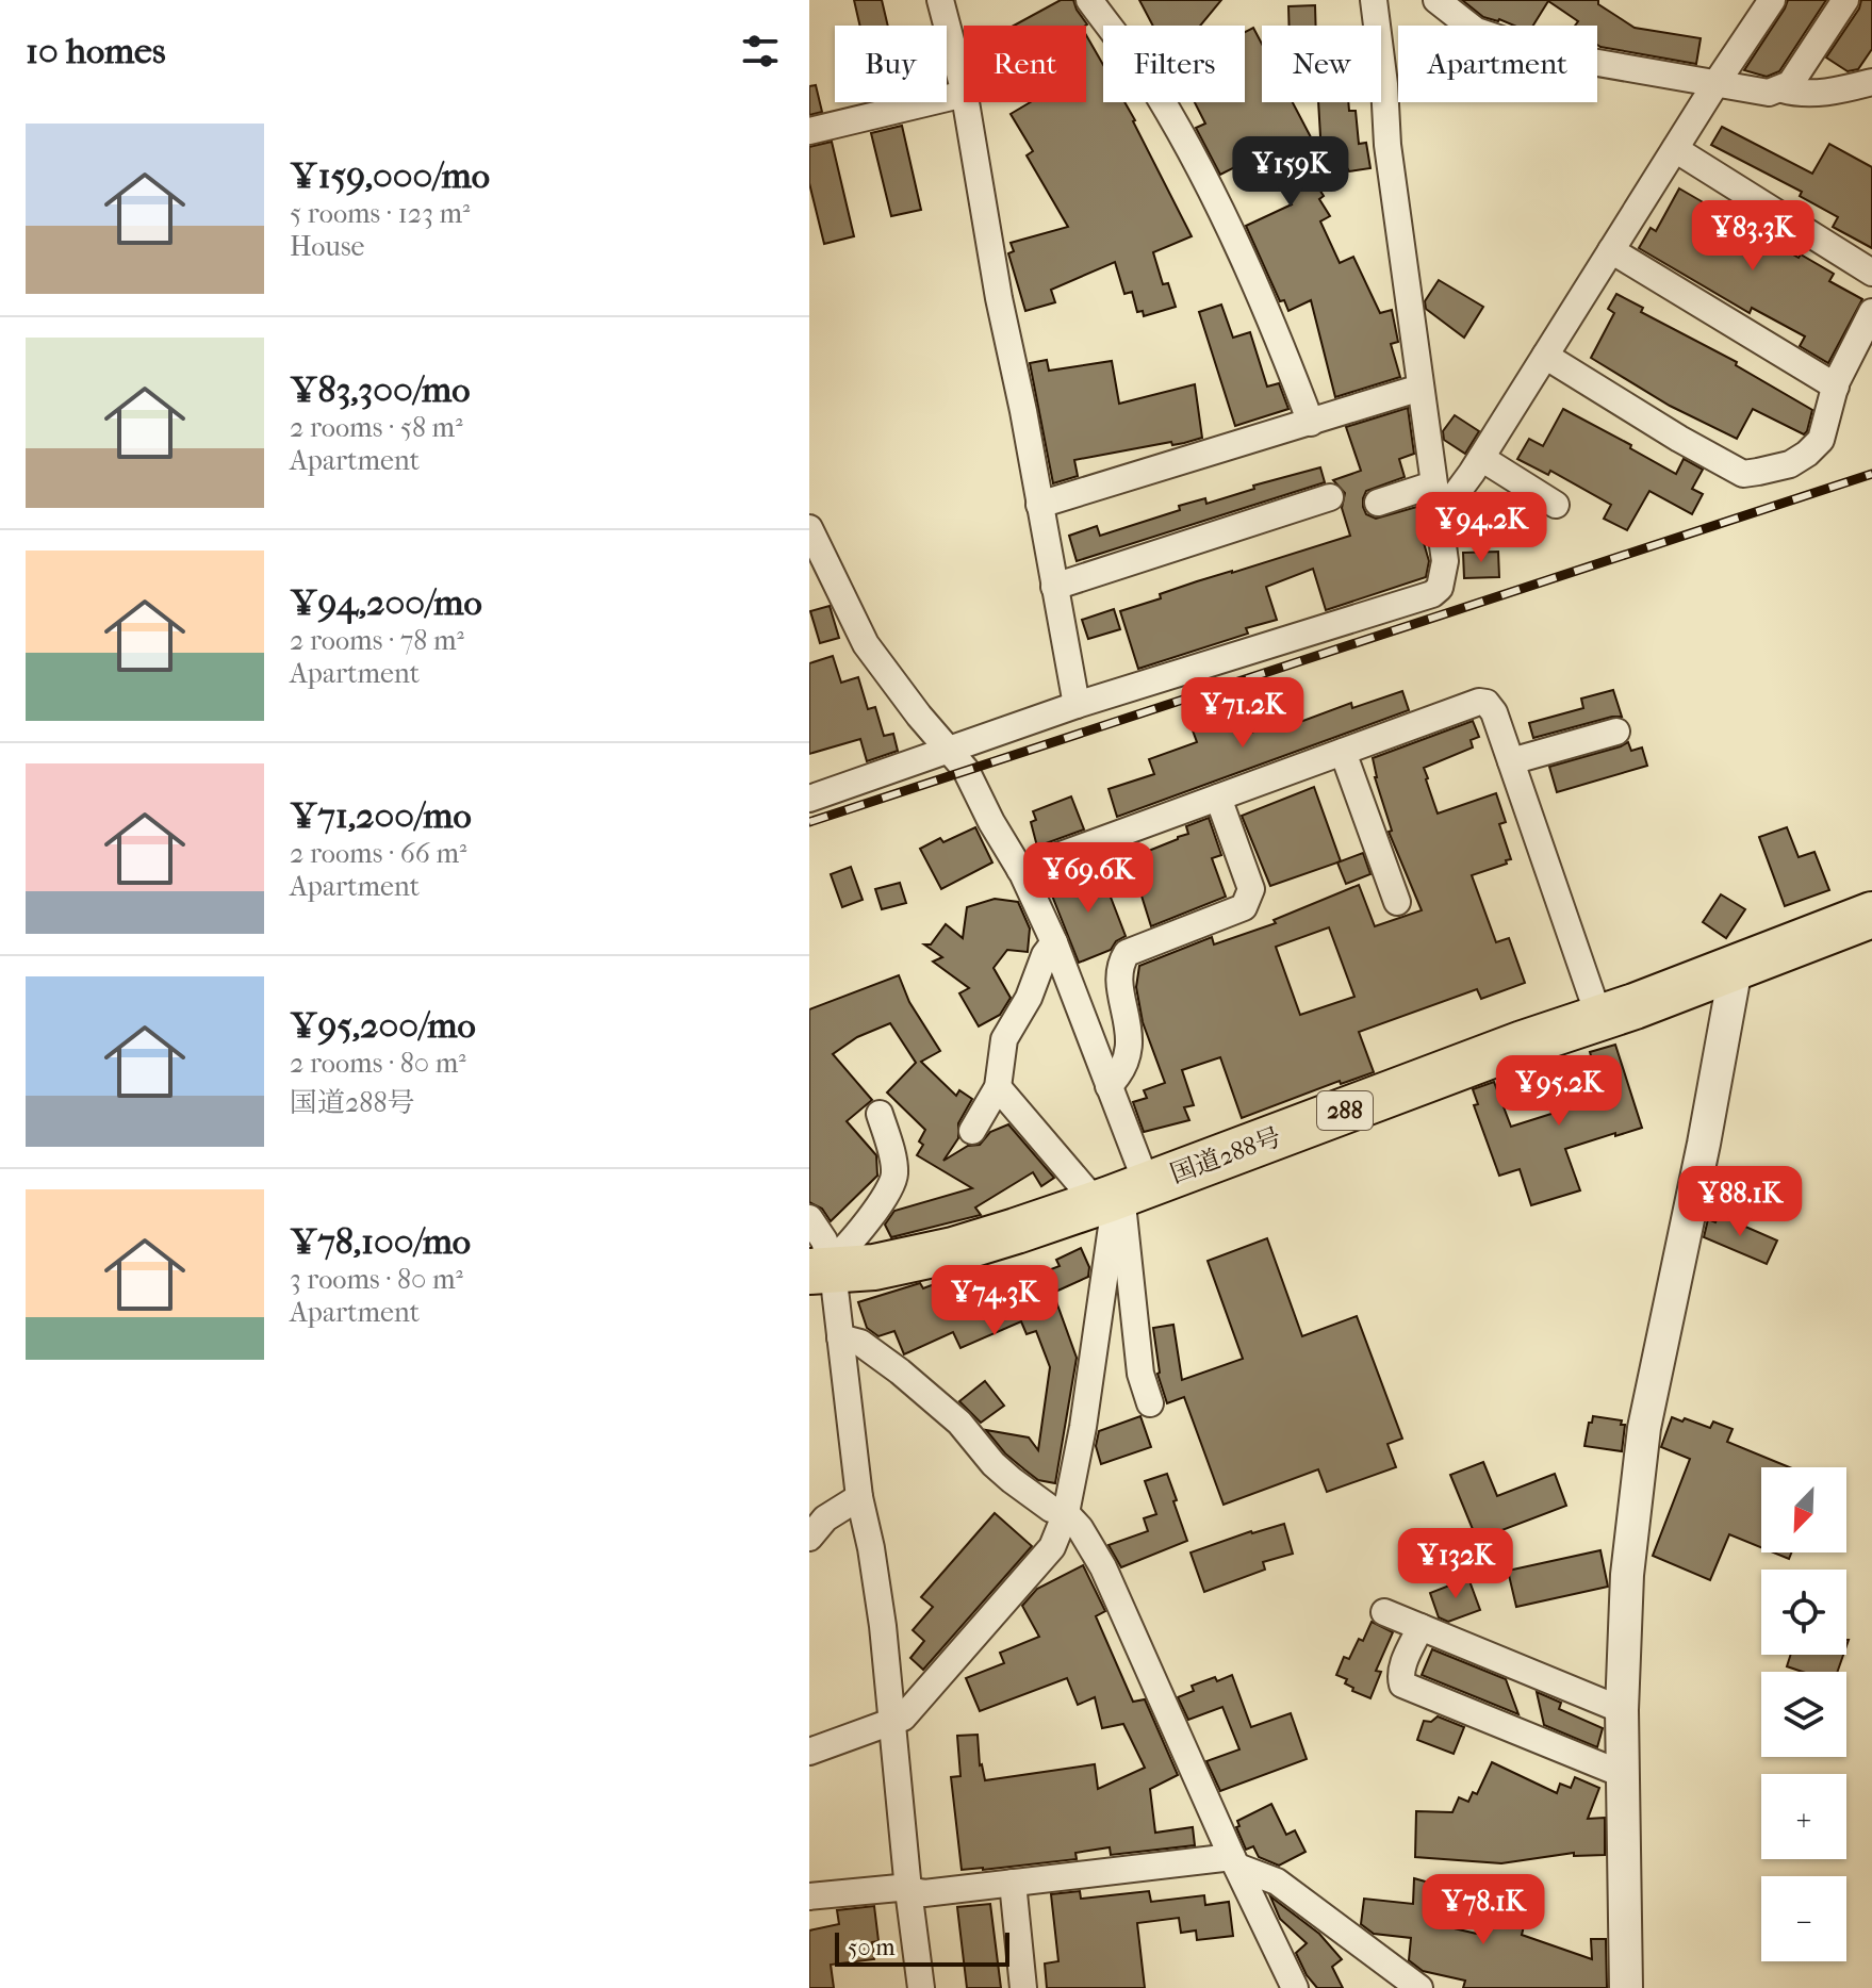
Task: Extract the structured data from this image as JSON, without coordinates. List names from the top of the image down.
{
  "streets": {
    "highway": ["288", "国道288号"]
  },
  "scale_bar": "50 m",
  "north": "bottom left",
  "page": {
    "heading": "10 homes",
    "chip": [
      "Buy",
      "Rent",
      "Filters",
      "New",
      "Apartment"
    ],
    "list": [
      {
        "name": "¥159,000/mo",
        "note": "5 rooms · 123 m² · House"
      },
      {
        "name": "¥83,300/mo",
        "note": "2 rooms · 58 m² · Apartment"
      },
      {
        "name": "¥94,200/mo",
        "note": "2 rooms · 78 m² · Apartment"
      },
      {
        "name": "¥71,200/mo",
        "note": "2 rooms · 66 m² · Apartment"
      },
      {
        "name": "¥95,200/mo",
        "note": "2 rooms · 80 m² · 国道288号"
      },
      {
        "name": "¥78,100/mo",
        "note": "3 rooms · 80 m² · Apartment"
      }
    ],
    "price": [
      "¥159K",
      "¥83.3K",
      "¥94.2K",
      "¥71.2K",
      "¥69.6K",
      "¥95.2K",
      "¥88.1K",
      "¥74.3K",
      "¥132K",
      "¥78.1K"
    ],
    "map_buttons": ["+", "−"],
    "scale": "50 m"
  }
}
